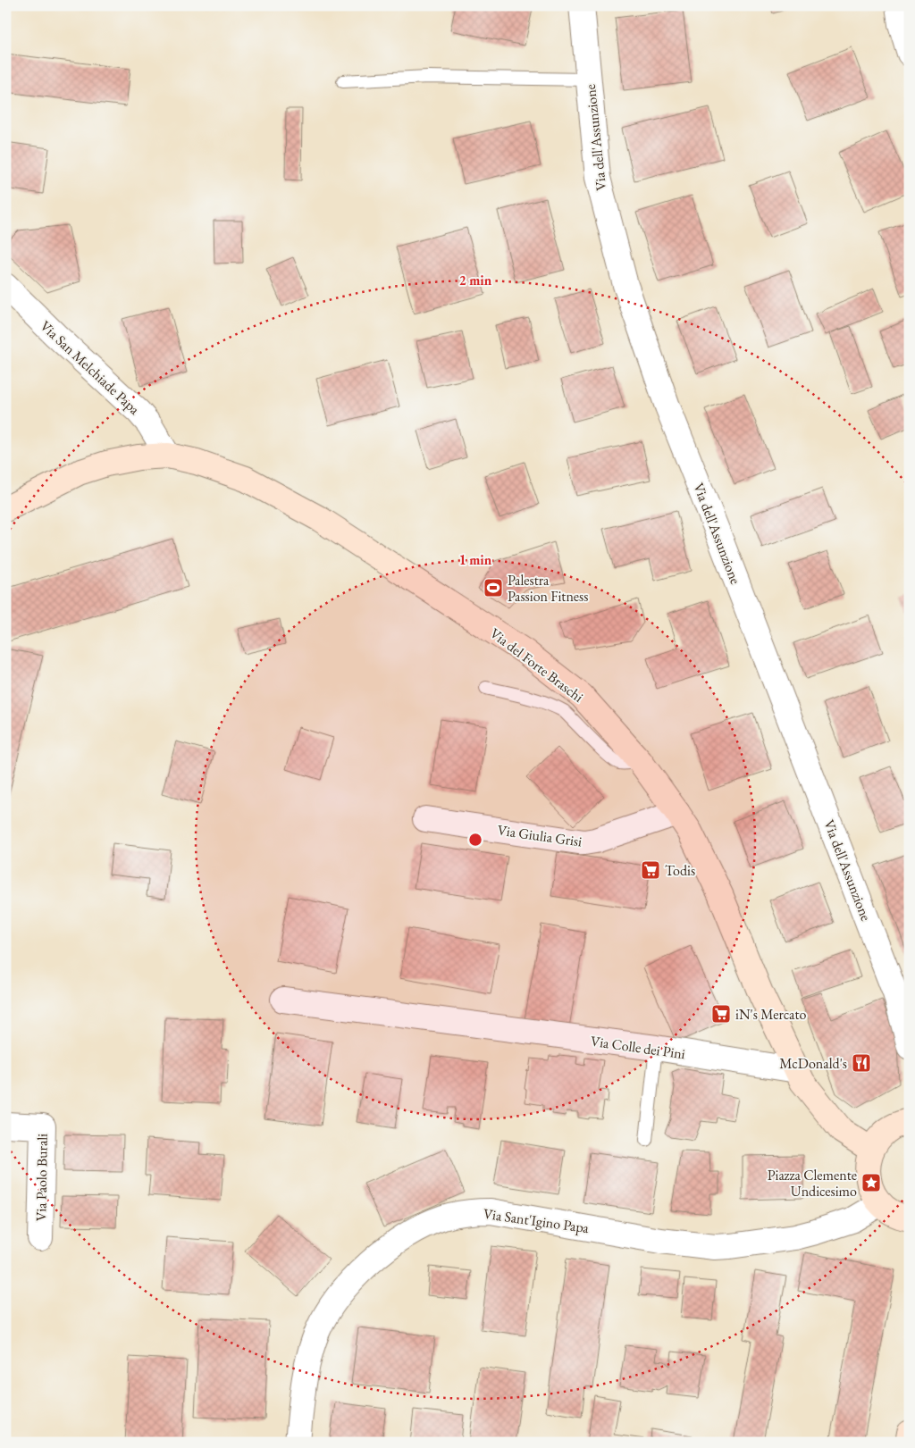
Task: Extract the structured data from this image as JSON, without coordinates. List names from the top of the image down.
{
  "streets": {
    "street": [
      "Via dell'Assunzione",
      "Via San Melchiade Papa",
      "Via del Forte Braschi",
      "Via Giulia Grisi",
      "Via Colle dei Pini",
      "Via Paolo Burali",
      "Via Sant'Igino Papa"
    ]
  },
  "crossings": [
    ["Via San Melchiade Papa", "Via del Forte Braschi"],
    ["Via del Forte Braschi", "Via Giulia Grisi"],
    ["Via del Forte Braschi", "Via Colle dei Pini"]
  ],
  "places": {
    "sports": ["Palestra Passion Fitness"],
    "supermarket": ["Todis", "iN's Mercato"],
    "restaurant": ["McDonald's"],
    "place": ["Piazza Clemente Undicesimo"]
  },
  "rings": ["2 min", "1 min"]
}
